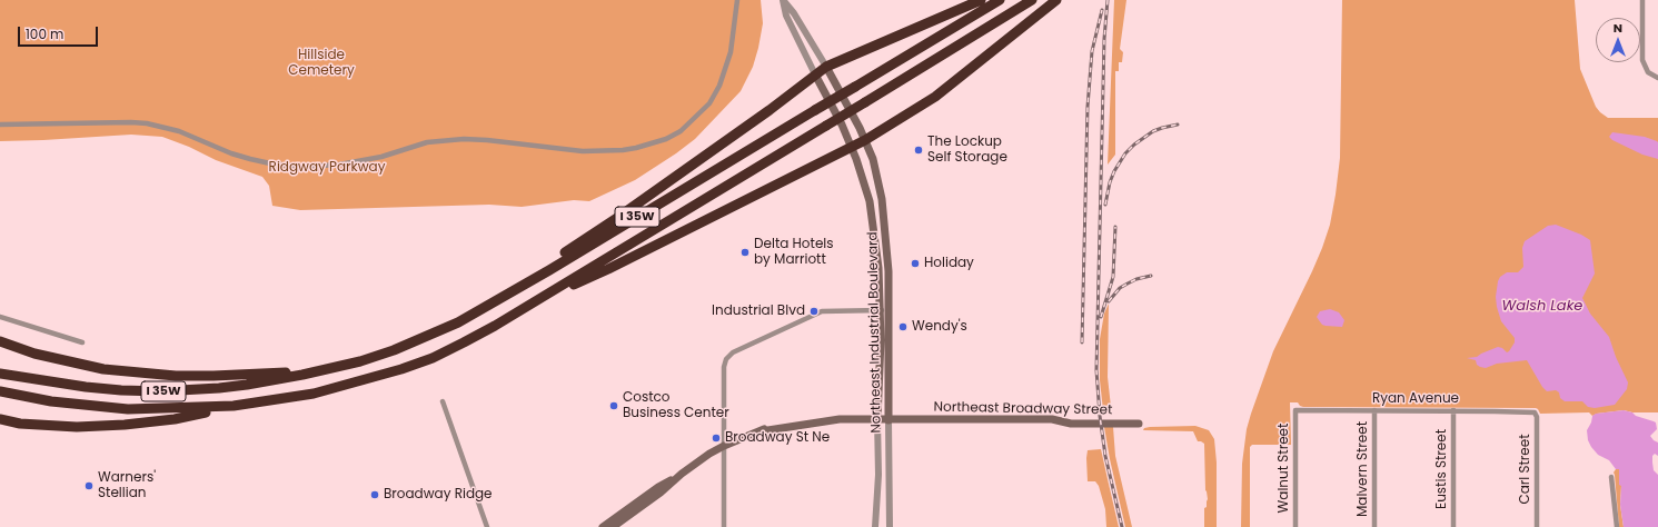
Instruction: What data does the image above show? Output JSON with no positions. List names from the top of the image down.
{
  "streets": {
    "highway": ["I 35W"],
    "main road": ["Northeast Industrial Boulevard", "Northeast Broadway Street"],
    "street": [
      "Ryan Avenue",
      "Walnut Street",
      "Malvern Street",
      "Eustis Street",
      "Carl Street"
    ]
  },
  "crossings": [
    ["Northeast Industrial Boulevard", "Northeast Broadway Street"],
    ["Ryan Avenue", "Walnut Street"],
    ["Ryan Avenue", "Malvern Street"],
    ["Ryan Avenue", "Eustis Street"],
    ["Ryan Avenue", "Carl Street"]
  ],
  "water": ["Walsh Lake"],
  "parks": ["Hillside Cemetery", "Ridgway Parkway"],
  "places": [
    "The Lockup Self Storage",
    "Delta Hotels by Marriott",
    "Holiday",
    "Industrial Blvd",
    "Wendy's",
    "Costco Business Center",
    "Broadway St Ne",
    "Warners' Stellian",
    "Broadway Ridge"
  ],
  "scale_bar": "100 m",
  "north": "top"
}
